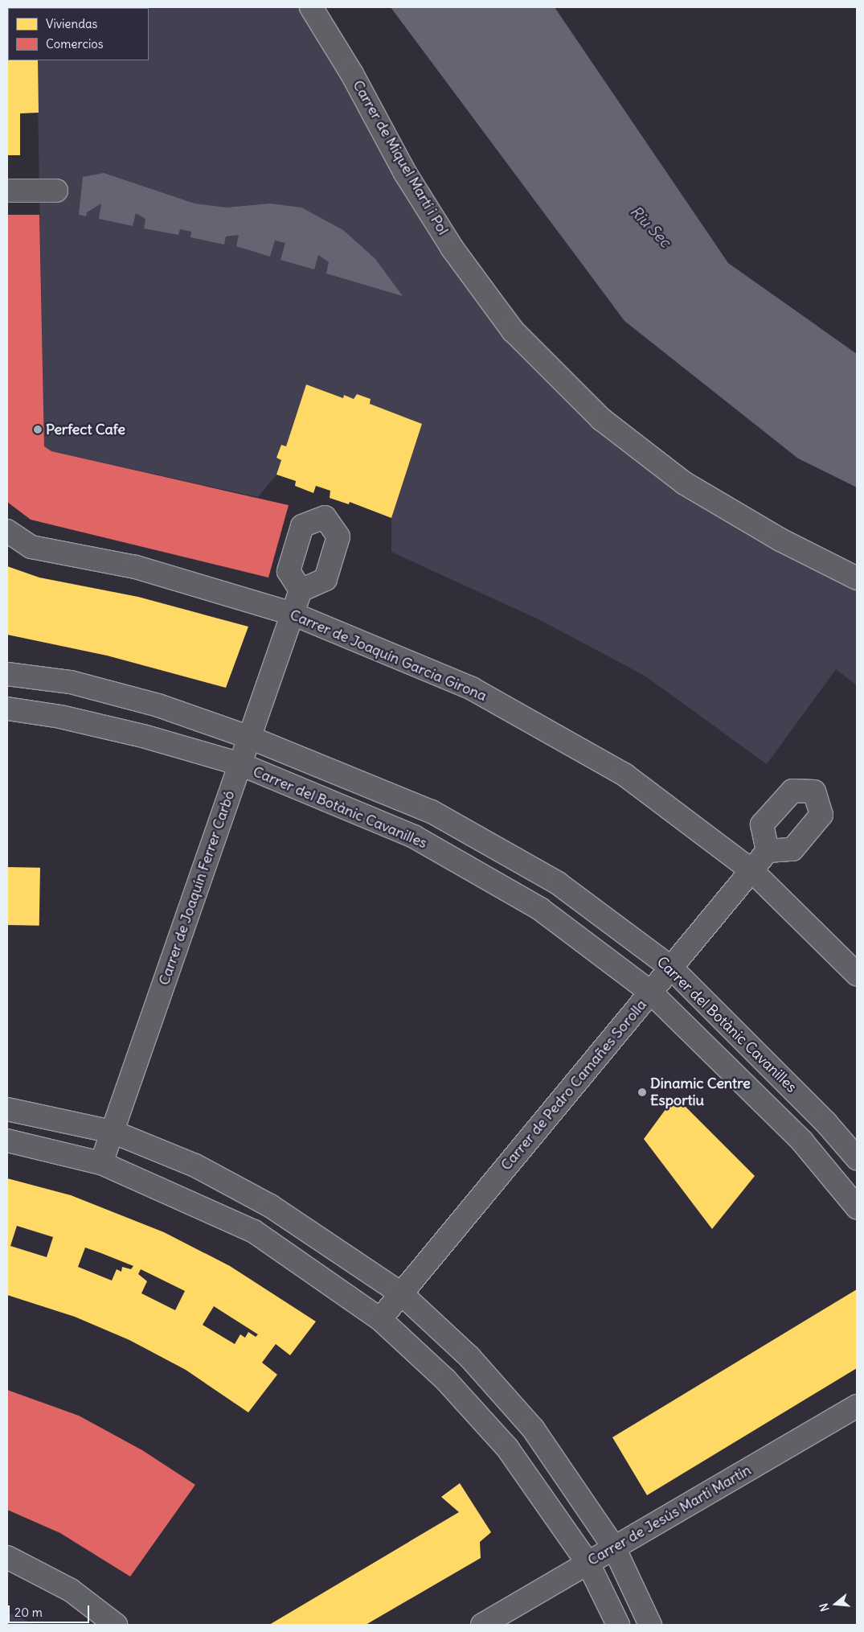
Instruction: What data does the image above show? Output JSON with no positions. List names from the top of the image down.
{
  "streets": {
    "street": [
      "Carrer de Miquel Martí i Pol",
      "Carrer de Joaquín Garcia Girona",
      "Carrer del Botànic Cavanilles",
      "Carrer de Joaquín Ferrer Carbó",
      "Carrer de Pedro Camañes Sorolla",
      "Carrer de Jesús Martí Martín"
    ]
  },
  "crossings": [
    ["Carrer de Joaquín Garcia Girona", "Carrer de Joaquín Ferrer Carbó"],
    ["Carrer de Joaquín Garcia Girona", "Carrer de Pedro Camañes Sorolla"],
    ["Carrer del Botànic Cavanilles", "Carrer de Joaquín Ferrer Carbó"],
    ["Carrer del Botànic Cavanilles", "Carrer de Pedro Camañes Sorolla"]
  ],
  "water": ["Riu Sec"],
  "places": ["Perfect Cafe", "Dinamic Centre Esportiu"],
  "legend": ["Viviendas", "Comercios"],
  "scale_bar": "20 m",
  "north": "left"
}
